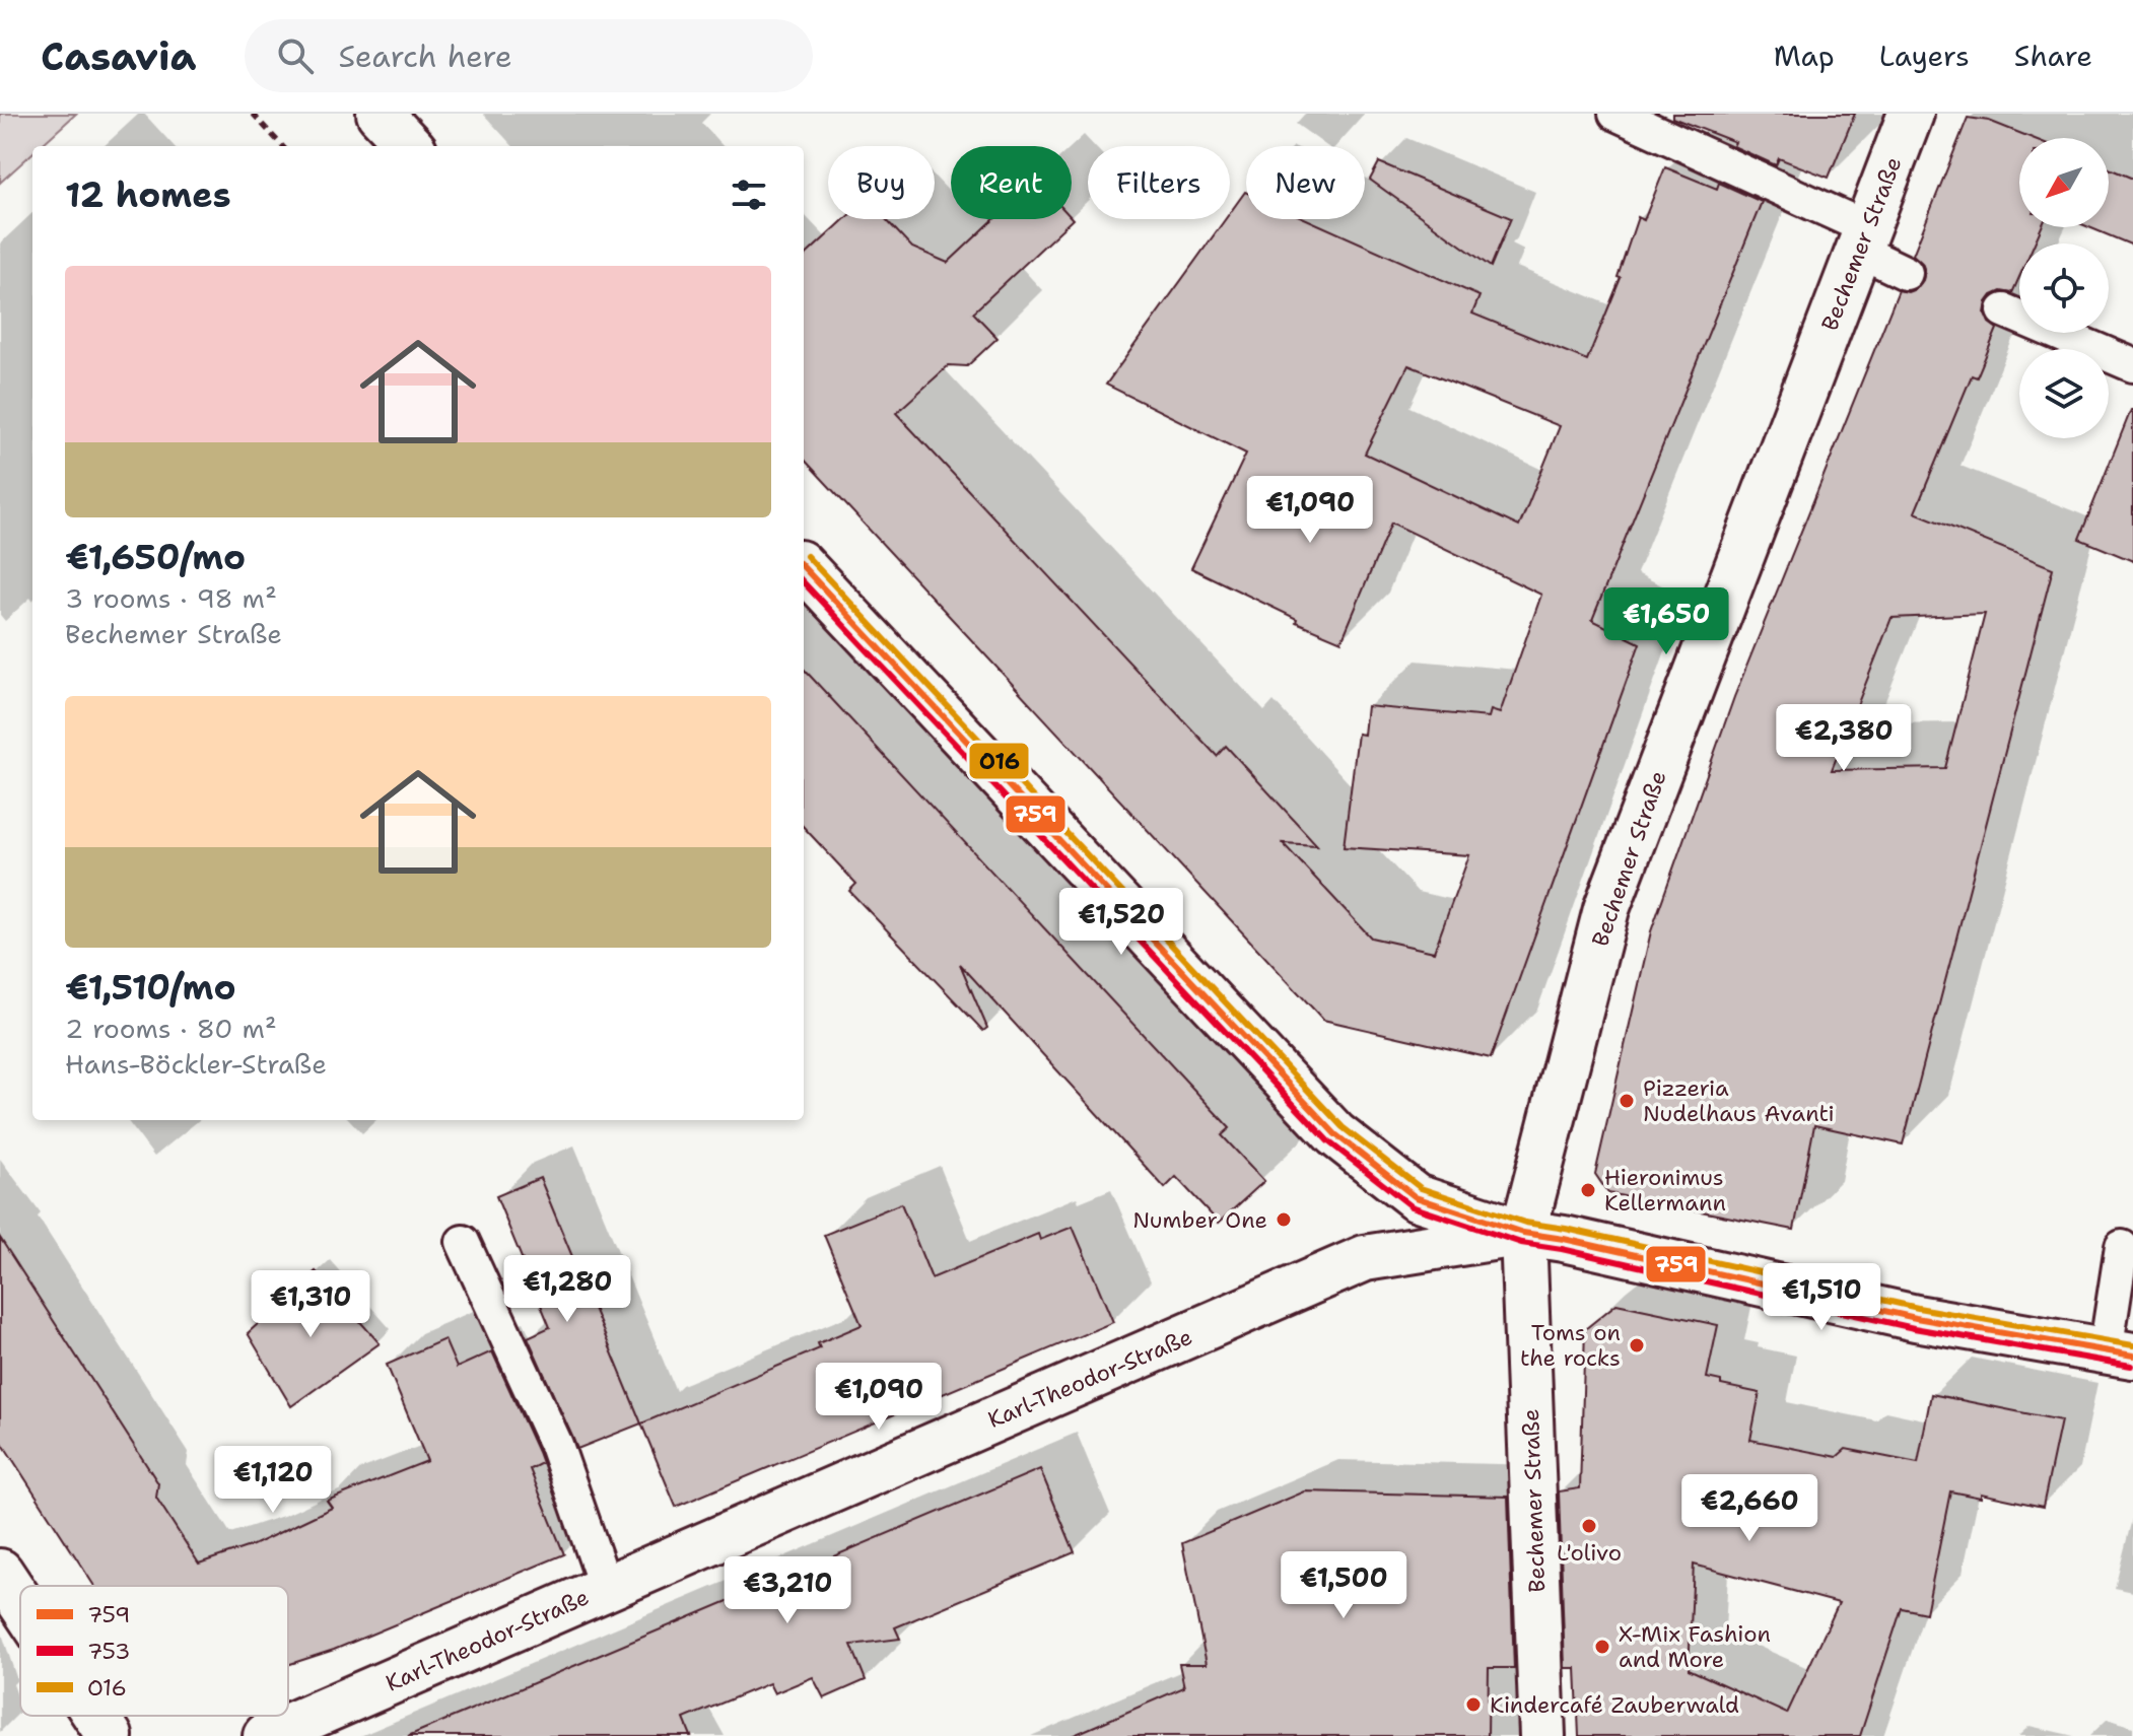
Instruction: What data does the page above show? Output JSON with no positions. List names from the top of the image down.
{
  "streets": {
    "street": ["Bechemer Straße", "Karl-Theodor-Straße"]
  },
  "crossings": [
    ["Bechemer Straße", "Karl-Theodor-Straße"]
  ],
  "places": [
    "Pizzeria Nudelhaus Avanti",
    "Hieronimus Kellermann",
    "Number One",
    "Toms on the rocks",
    "L'olivo",
    "X-Mix Fashion and More",
    "Kindercafé Zauberwald"
  ],
  "lines": ["transit line O16", "transit line 759", "transit line 753"],
  "legend": ["759", "753", "O16"],
  "north": "bottom left",
  "page": {
    "header": "Casavia",
    "search": "Search here",
    "nav": ["Map", "Layers", "Share"],
    "chip": [
      "Buy",
      "Rent",
      "Filters",
      "New"
    ],
    "heading": "12 homes",
    "list": [
      {
        "name": "€1,650/mo",
        "note": "3 rooms · 98 m² · Bechemer Straße"
      },
      {
        "name": "€1,510/mo",
        "note": "2 rooms · 80 m² · Hans-Böckler-Straße"
      }
    ],
    "price": [
      "€1,090",
      "€1,650",
      "€2,380",
      "€1,520",
      "€1,280",
      "€1,510",
      "€1,310",
      "€1,090",
      "€1,120",
      "€2,660",
      "€1,500",
      "€3,210"
    ]
  }
}
